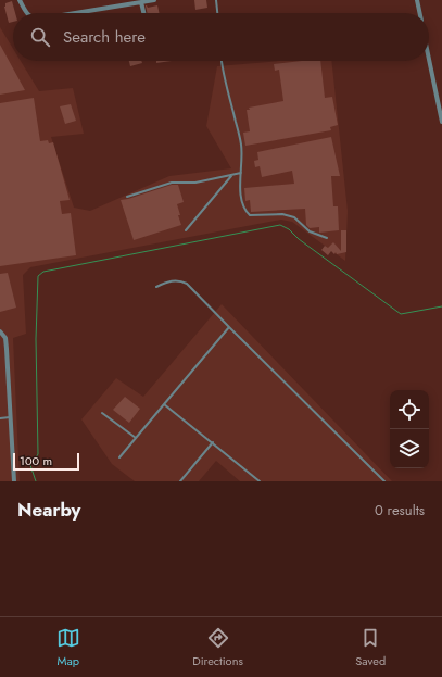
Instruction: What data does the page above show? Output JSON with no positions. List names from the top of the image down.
{
  "scale_bar": "100 m",
  "page": {
    "search": "Search here",
    "scale": "100 m",
    "heading": ["Nearby", "0 results"],
    "nav": ["Map", "Directions", "Saved"]
  }
}
